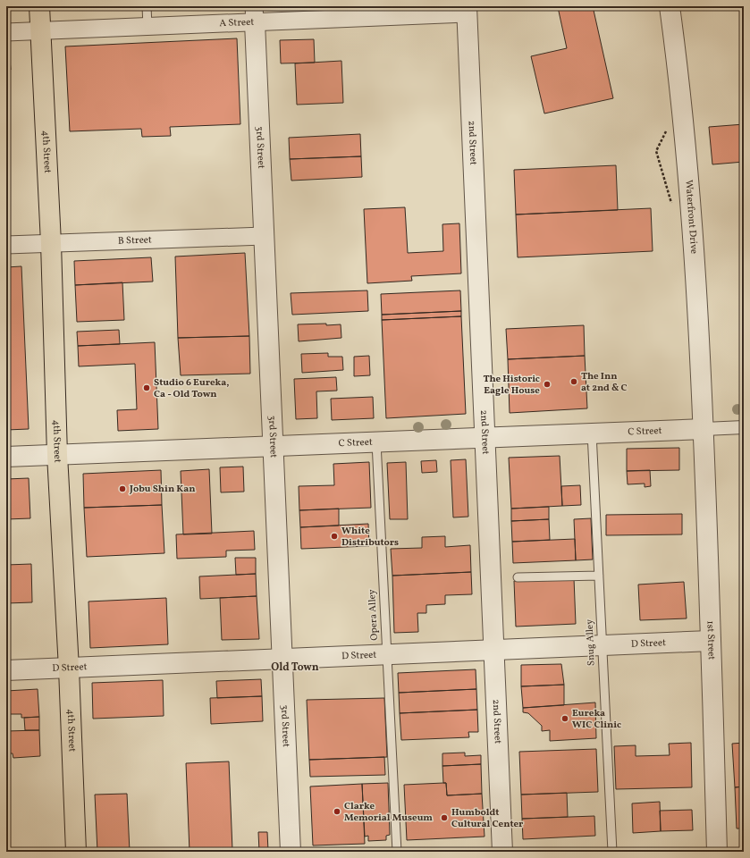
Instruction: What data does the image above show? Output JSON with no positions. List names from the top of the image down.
{
  "streets": {
    "highway": ["4th Street"],
    "street": [
      "A Street",
      "2nd Street",
      "3rd Street",
      "Waterfront Drive",
      "B Street",
      "C Street",
      "1st Street",
      "D Street"
    ],
    "lane": ["Opera Alley", "Snug Alley"]
  },
  "crossings": [
    ["A Street", "2nd Street"],
    ["A Street", "3rd Street"],
    ["A Street", "4th Street"],
    ["2nd Street", "C Street"],
    ["2nd Street", "D Street"],
    ["3rd Street", "B Street"],
    ["3rd Street", "C Street"],
    ["3rd Street", "D Street"],
    ["4th Street", "B Street"],
    ["4th Street", "C Street"],
    ["4th Street", "D Street"],
    ["Waterfront Drive", "C Street"],
    ["Waterfront Drive", "1st Street"],
    ["C Street", "Opera Alley"],
    ["C Street", "1st Street"],
    ["C Street", "Snug Alley"],
    ["Opera Alley", "D Street"],
    ["1st Street", "D Street"],
    ["Snug Alley", "D Street"]
  ],
  "districts": ["Old Town"],
  "places": [
    "The Inn at 2nd & C",
    "The Historic Eagle House",
    "Studio 6 Eureka, Ca - Old Town",
    "Jobu Shin Kan",
    "White Distributors",
    "Eureka WIC Clinic",
    "Clarke Memorial Museum",
    "Humboldt Cultural Center"
  ]
}
